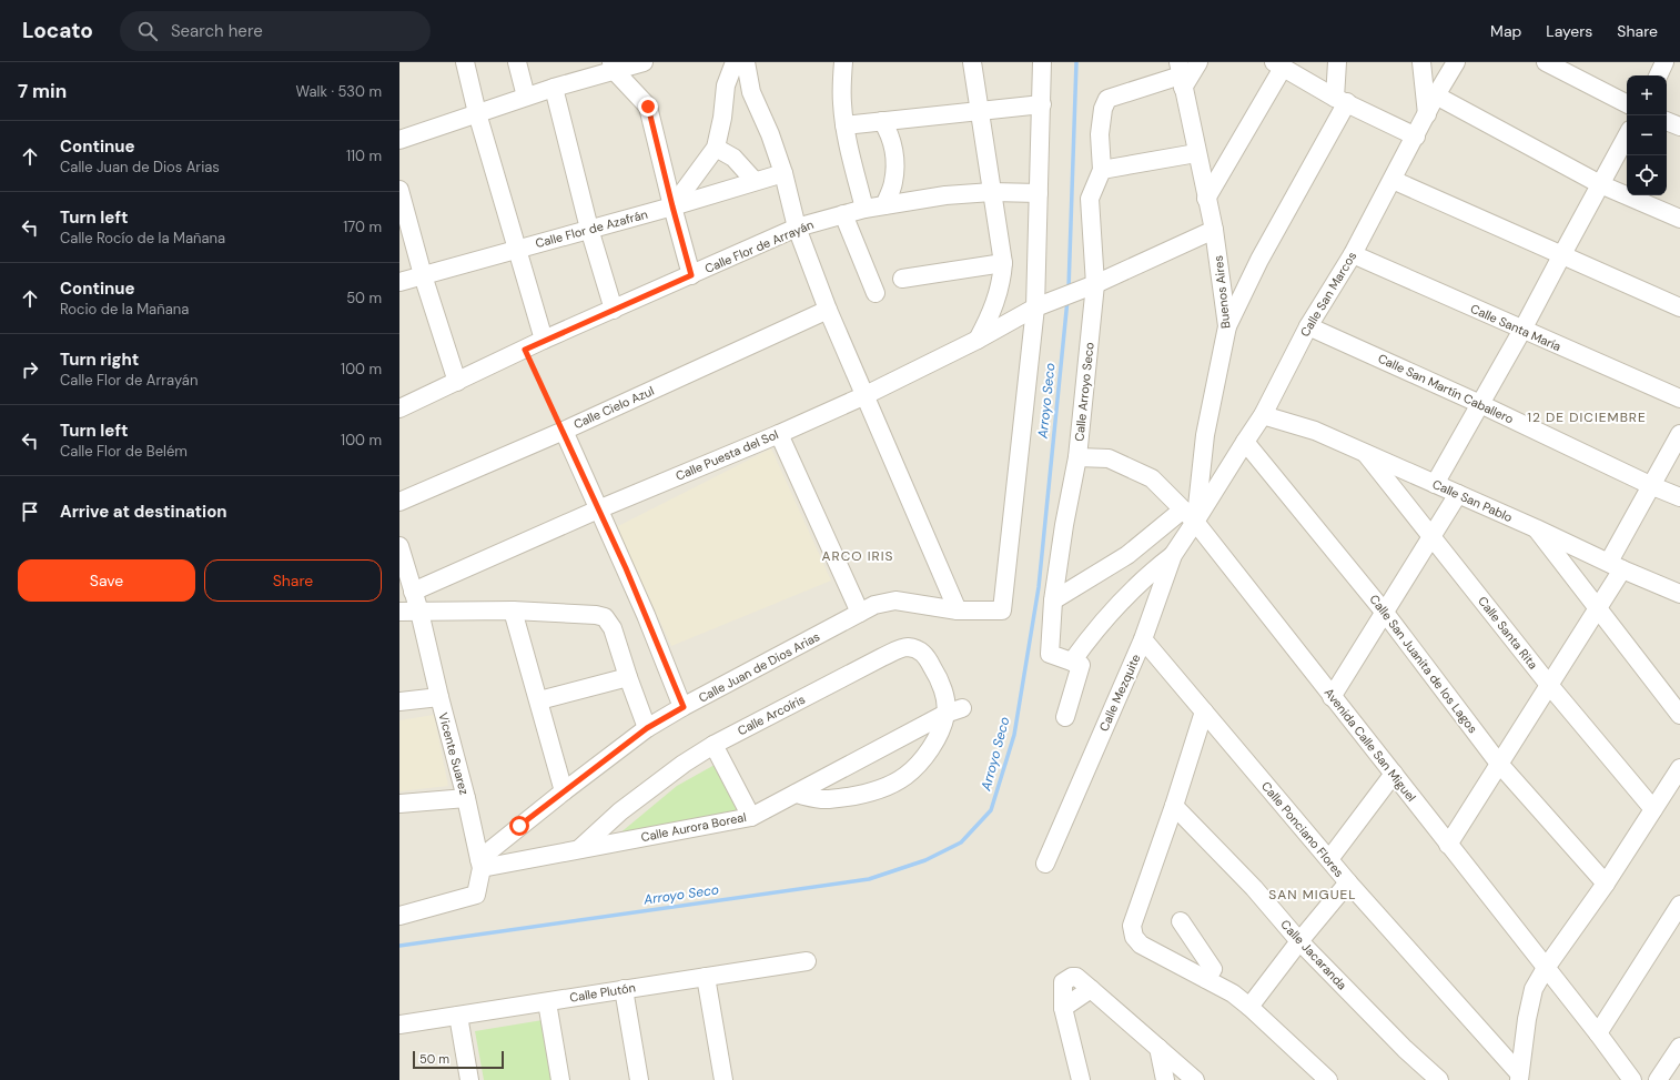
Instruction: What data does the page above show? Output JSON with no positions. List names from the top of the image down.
{
  "streets": {
    "street": [
      "Calle Flor de Azafrán",
      "Calle Flor de Arrayán",
      "Buenos Aires",
      "Calle San Marcos",
      "Calle Santa María",
      "Calle San Martín Caballero",
      "Calle Arroyo Seco",
      "Calle Cielo Azul",
      "Calle Puesta del Sol",
      "Calle San Pablo",
      "Calle Santa Rita",
      "Calle San Juanita de los Lagos",
      "Calle Juan de Dios Arias",
      "Calle Mezquite",
      "Calle Arcoíris",
      "Avenida Calle San Miguel",
      "Vicente Suarez",
      "Calle Aurora Boreal",
      "Calle Ponciano Flores",
      "Calle Jacaranda",
      "Calle Plutón"
    ]
  },
  "crossings": [
    ["Buenos Aires", "Calle San Marcos"],
    ["Buenos Aires", "Calle Arroyo Seco"],
    ["Buenos Aires", "Calle Puesta del Sol"],
    ["Buenos Aires", "Calle Mezquite"],
    ["Buenos Aires", "Avenida Calle San Miguel"],
    ["Calle San Marcos", "Calle Santa María"],
    ["Calle San Marcos", "Calle San Martín Caballero"],
    ["Calle San Marcos", "Calle San Pablo"],
    ["Calle San Marcos", "Calle San Juanita de los Lagos"],
    ["Calle San Marcos", "Calle Mezquite"],
    ["Calle San Marcos", "Avenida Calle San Miguel"],
    ["Calle Arroyo Seco", "Calle Puesta del Sol"],
    ["Calle Arroyo Seco", "Avenida Calle San Miguel"],
    ["Calle Puesta del Sol", "Calle Juan de Dios Arias"],
    ["Calle Puesta del Sol", "Vicente Suarez"],
    ["Calle San Pablo", "Calle Santa Rita"],
    ["Calle Juan de Dios Arias", "Vicente Suarez"],
    ["Calle Juan de Dios Arias", "Calle Aurora Boreal"],
    ["Calle Mezquite", "Avenida Calle San Miguel"],
    ["Calle Mezquite", "Calle Ponciano Flores"],
    ["Calle Arcoíris", "Calle Aurora Boreal"],
    ["Vicente Suarez", "Calle Aurora Boreal"]
  ],
  "districts": ["12 DE DICIEMBRE", "ARCO IRIS", "SAN MIGUEL"],
  "water": ["Arroyo Seco"],
  "scale_bar": "50 m",
  "page": {
    "header": "Locato",
    "search": "Search here",
    "nav": ["Map", "Layers", "Share"],
    "heading": ["7 min", "Walk · 530 m"],
    "map_buttons": ["+", "−"],
    "list": [
      ["Continue", "Calle Juan de Dios Arias", "110 m"],
      ["Turn left", "Calle Rocío de la Mañana", "170 m"],
      ["Continue", "Rocio de la Mañana", "50 m"],
      ["Turn right", "Calle Flor de Arrayán", "100 m"],
      ["Turn left", "Calle Flor de Belém", "100 m"],
      "Arrive at destination"
    ],
    "buttons": ["Save", "Share"],
    "scale": "50 m"
  }
}
